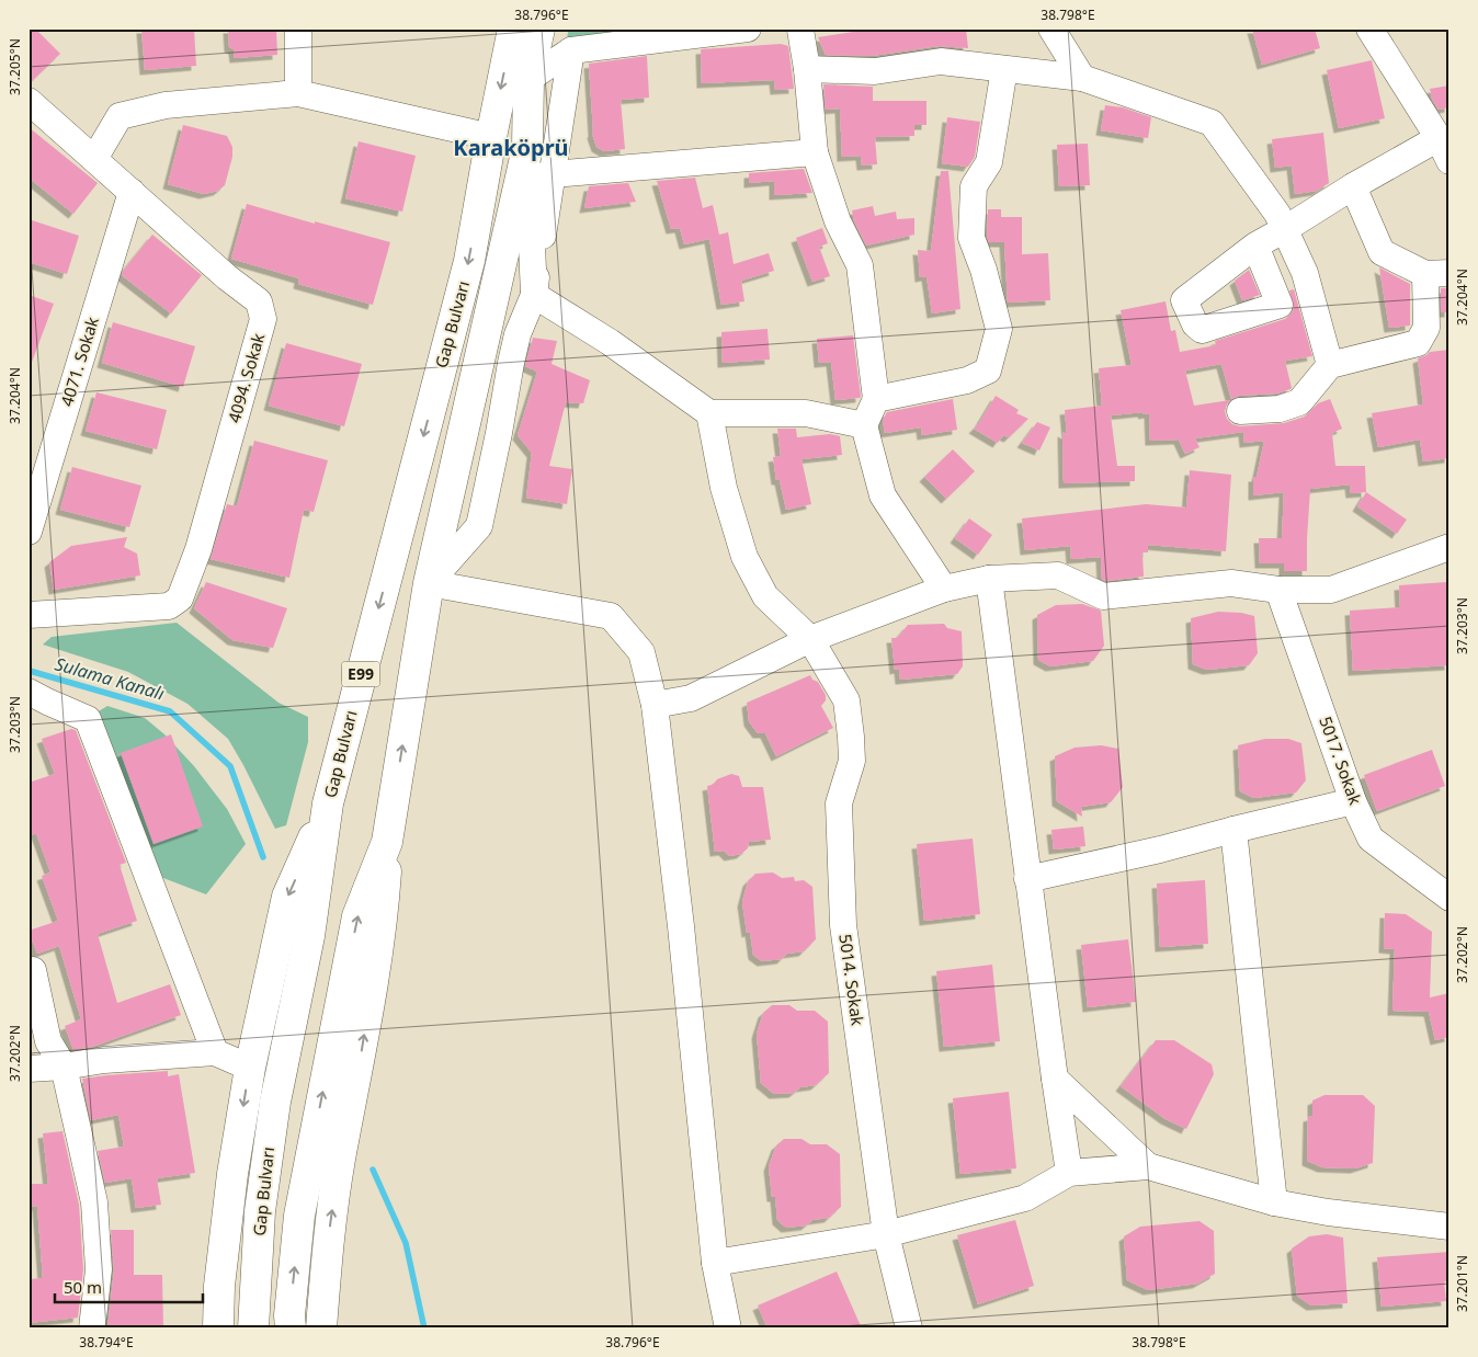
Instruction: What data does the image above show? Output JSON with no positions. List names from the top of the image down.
{
  "streets": {
    "highway": ["Gap Bulvarı", "E99"],
    "street": [
      "4071. Sokak",
      "4094. Sokak",
      "5017. Sokak",
      "5014. Sokak"
    ]
  },
  "crossings": [
    ["4071. Sokak", "4094. Sokak"]
  ],
  "districts": ["Karaköprü"],
  "water": ["Sulama Kanalı"],
  "scale_bar": "50 m",
  "coordinates": [
    "38.796°E",
    "38.798°E",
    "37.205°N",
    "37.204°N",
    "37.203°N",
    "37.202°N",
    "37.201°N",
    "38.794°E"
  ]
}
